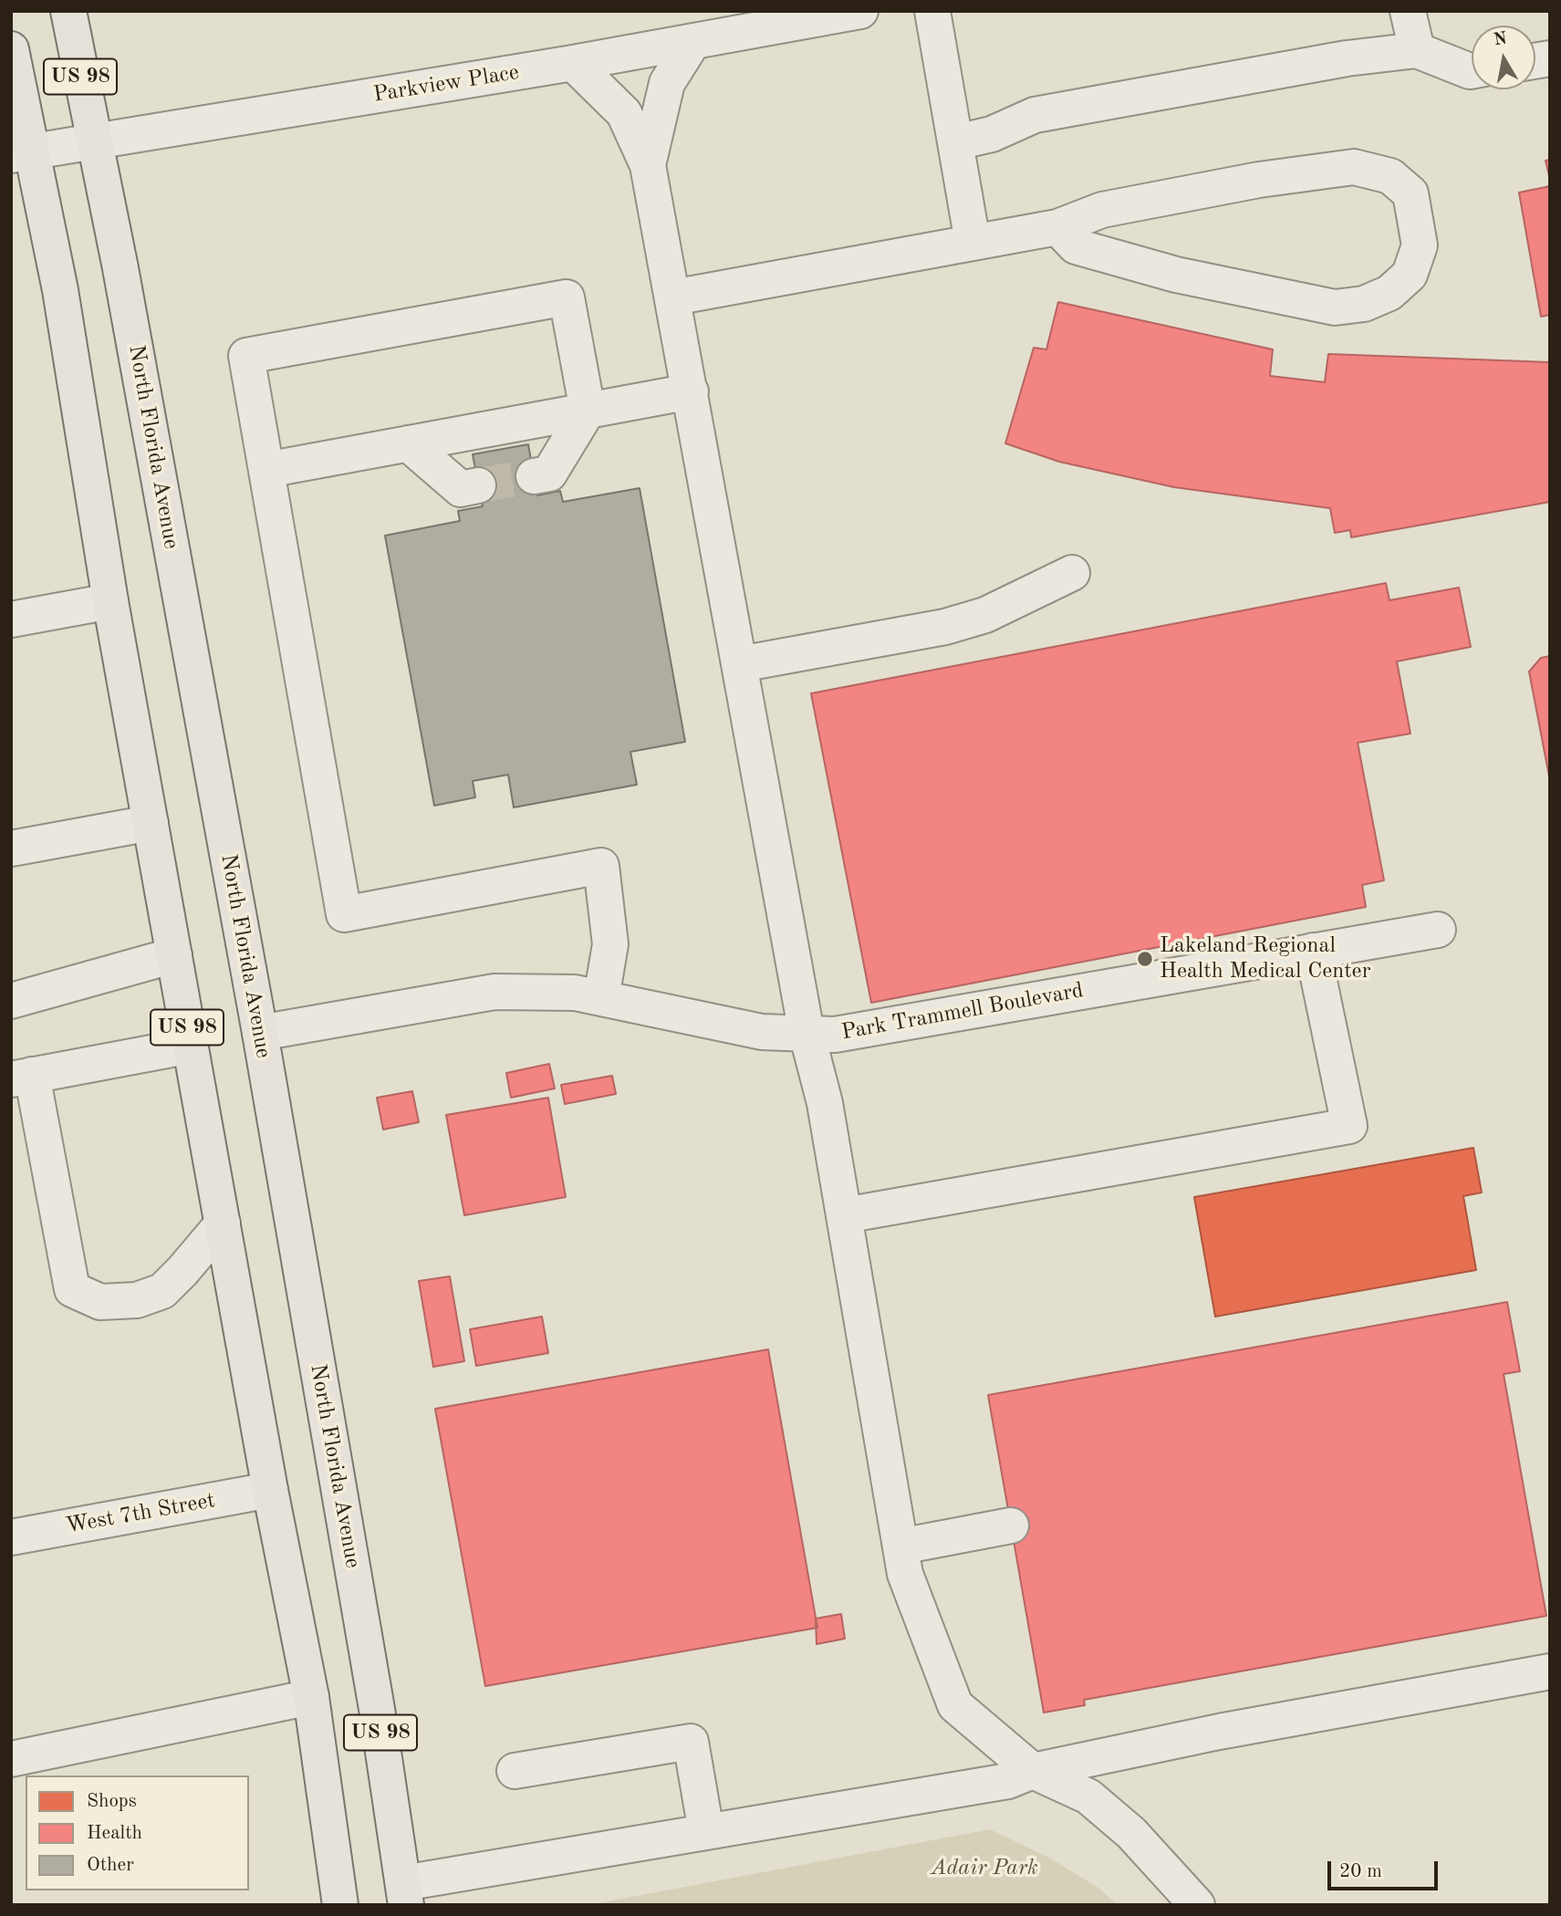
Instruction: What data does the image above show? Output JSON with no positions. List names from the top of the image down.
{
  "streets": {
    "main road": ["US 98", "North Florida Avenue"],
    "street": ["Parkview Place", "Park Trammell Boulevard", "West 7th Street"]
  },
  "crossings": [
    ["US 98", "Parkview Place"],
    ["US 98", "West 7th Street"],
    ["Parkview Place", "North Florida Avenue"],
    ["North Florida Avenue", "Park Trammell Boulevard"]
  ],
  "parks": ["Adair Park"],
  "places": ["Lakeland Regional Health Medical Center"],
  "legend": ["Shops", "Health", "Other"],
  "scale_bar": "20 m",
  "north": "top"
}
